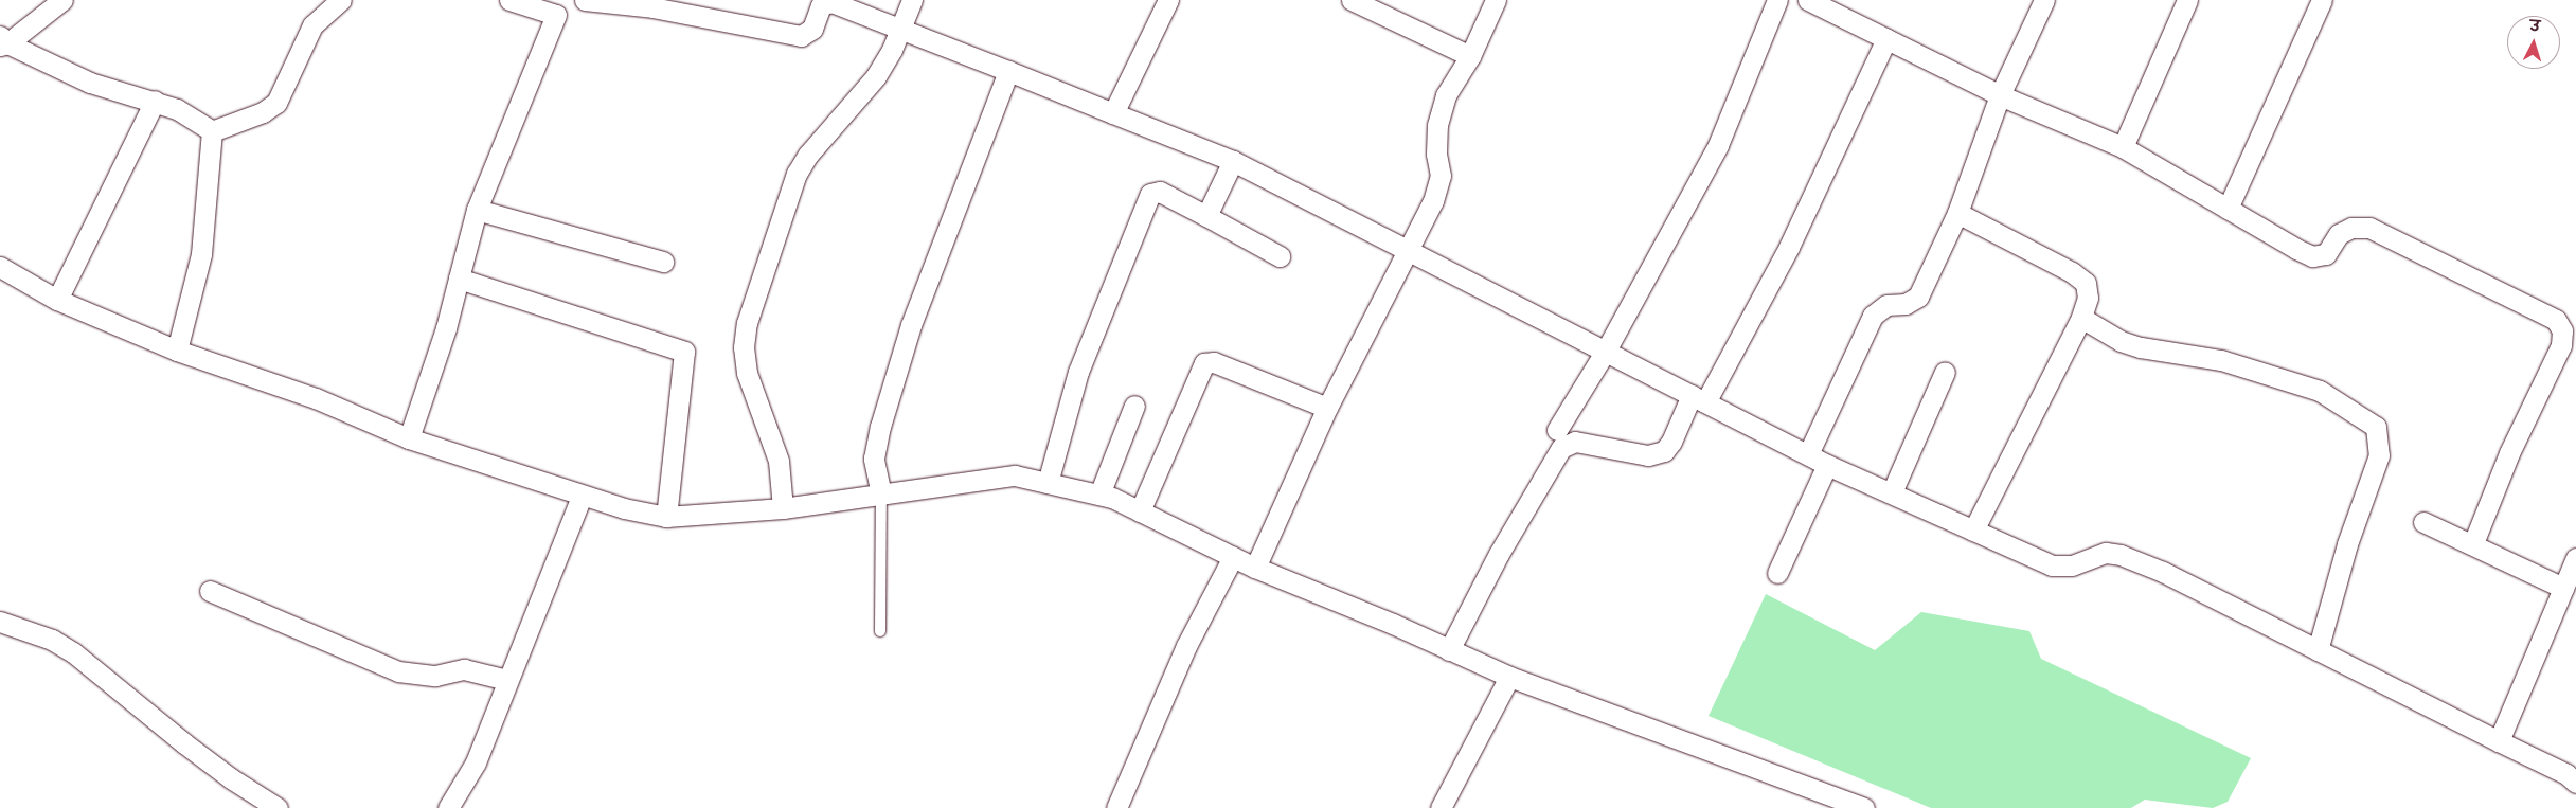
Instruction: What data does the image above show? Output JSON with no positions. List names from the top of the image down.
{
  "north": "top"
}
